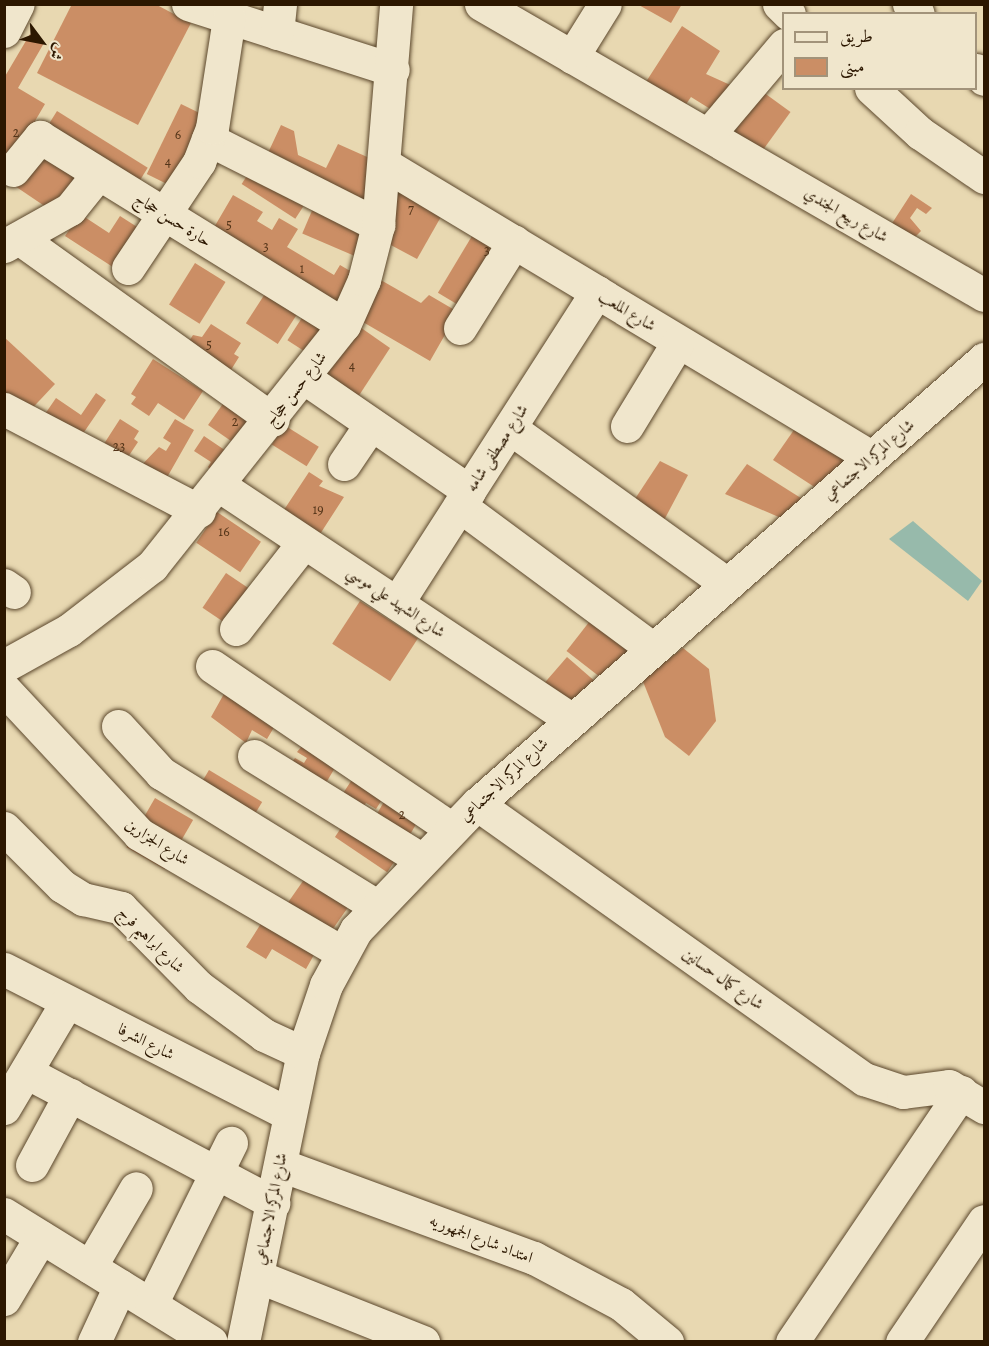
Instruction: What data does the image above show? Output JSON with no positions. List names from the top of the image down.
{
  "streets": {
    "street": [
      "شارع ربيع الجندي",
      "حارة حسن حجاج",
      "شارع الملعب",
      "شارع حسن حجاج",
      "شارع مصطفى شامه",
      "شارع المركز الاجتماعي",
      "شارع الشهيد علي موسي",
      "شارع الجزارين",
      "شارع ابراهيم فرج",
      "شارع كمال حسانين",
      "شارع الشرفا",
      "امتداد شارع الجمهوريه"
    ]
  },
  "crossings": [
    ["حارة حسن حجاج", "شارع حسن حجاج"],
    ["شارع الملعب", "شارع حسن حجاج"],
    ["شارع الملعب", "شارع مصطفى شامه"],
    ["شارع الملعب", "شارع المركز الاجتماعي"],
    ["شارع حسن حجاج", "شارع الشهيد علي موسي"],
    ["شارع مصطفى شامه", "شارع الشهيد علي موسي"],
    ["شارع المركز الاجتماعي", "شارع الشهيد علي موسي"],
    ["شارع المركز الاجتماعي", "شارع الجزارين"],
    ["شارع المركز الاجتماعي", "شارع ابراهيم فرج"],
    ["شارع المركز الاجتماعي", "شارع كمال حسانين"],
    ["شارع المركز الاجتماعي", "شارع الشرفا"],
    ["شارع المركز الاجتماعي", "امتداد شارع الجمهوريه"]
  ],
  "house_numbers": [
    "2",
    "6",
    "4",
    "7",
    "5",
    "3",
    "3",
    "1",
    "5",
    "4",
    "2",
    "23",
    "19",
    "16",
    "2"
  ],
  "legend": ["طريق", "مبنى"],
  "north": "bottom right"
}
